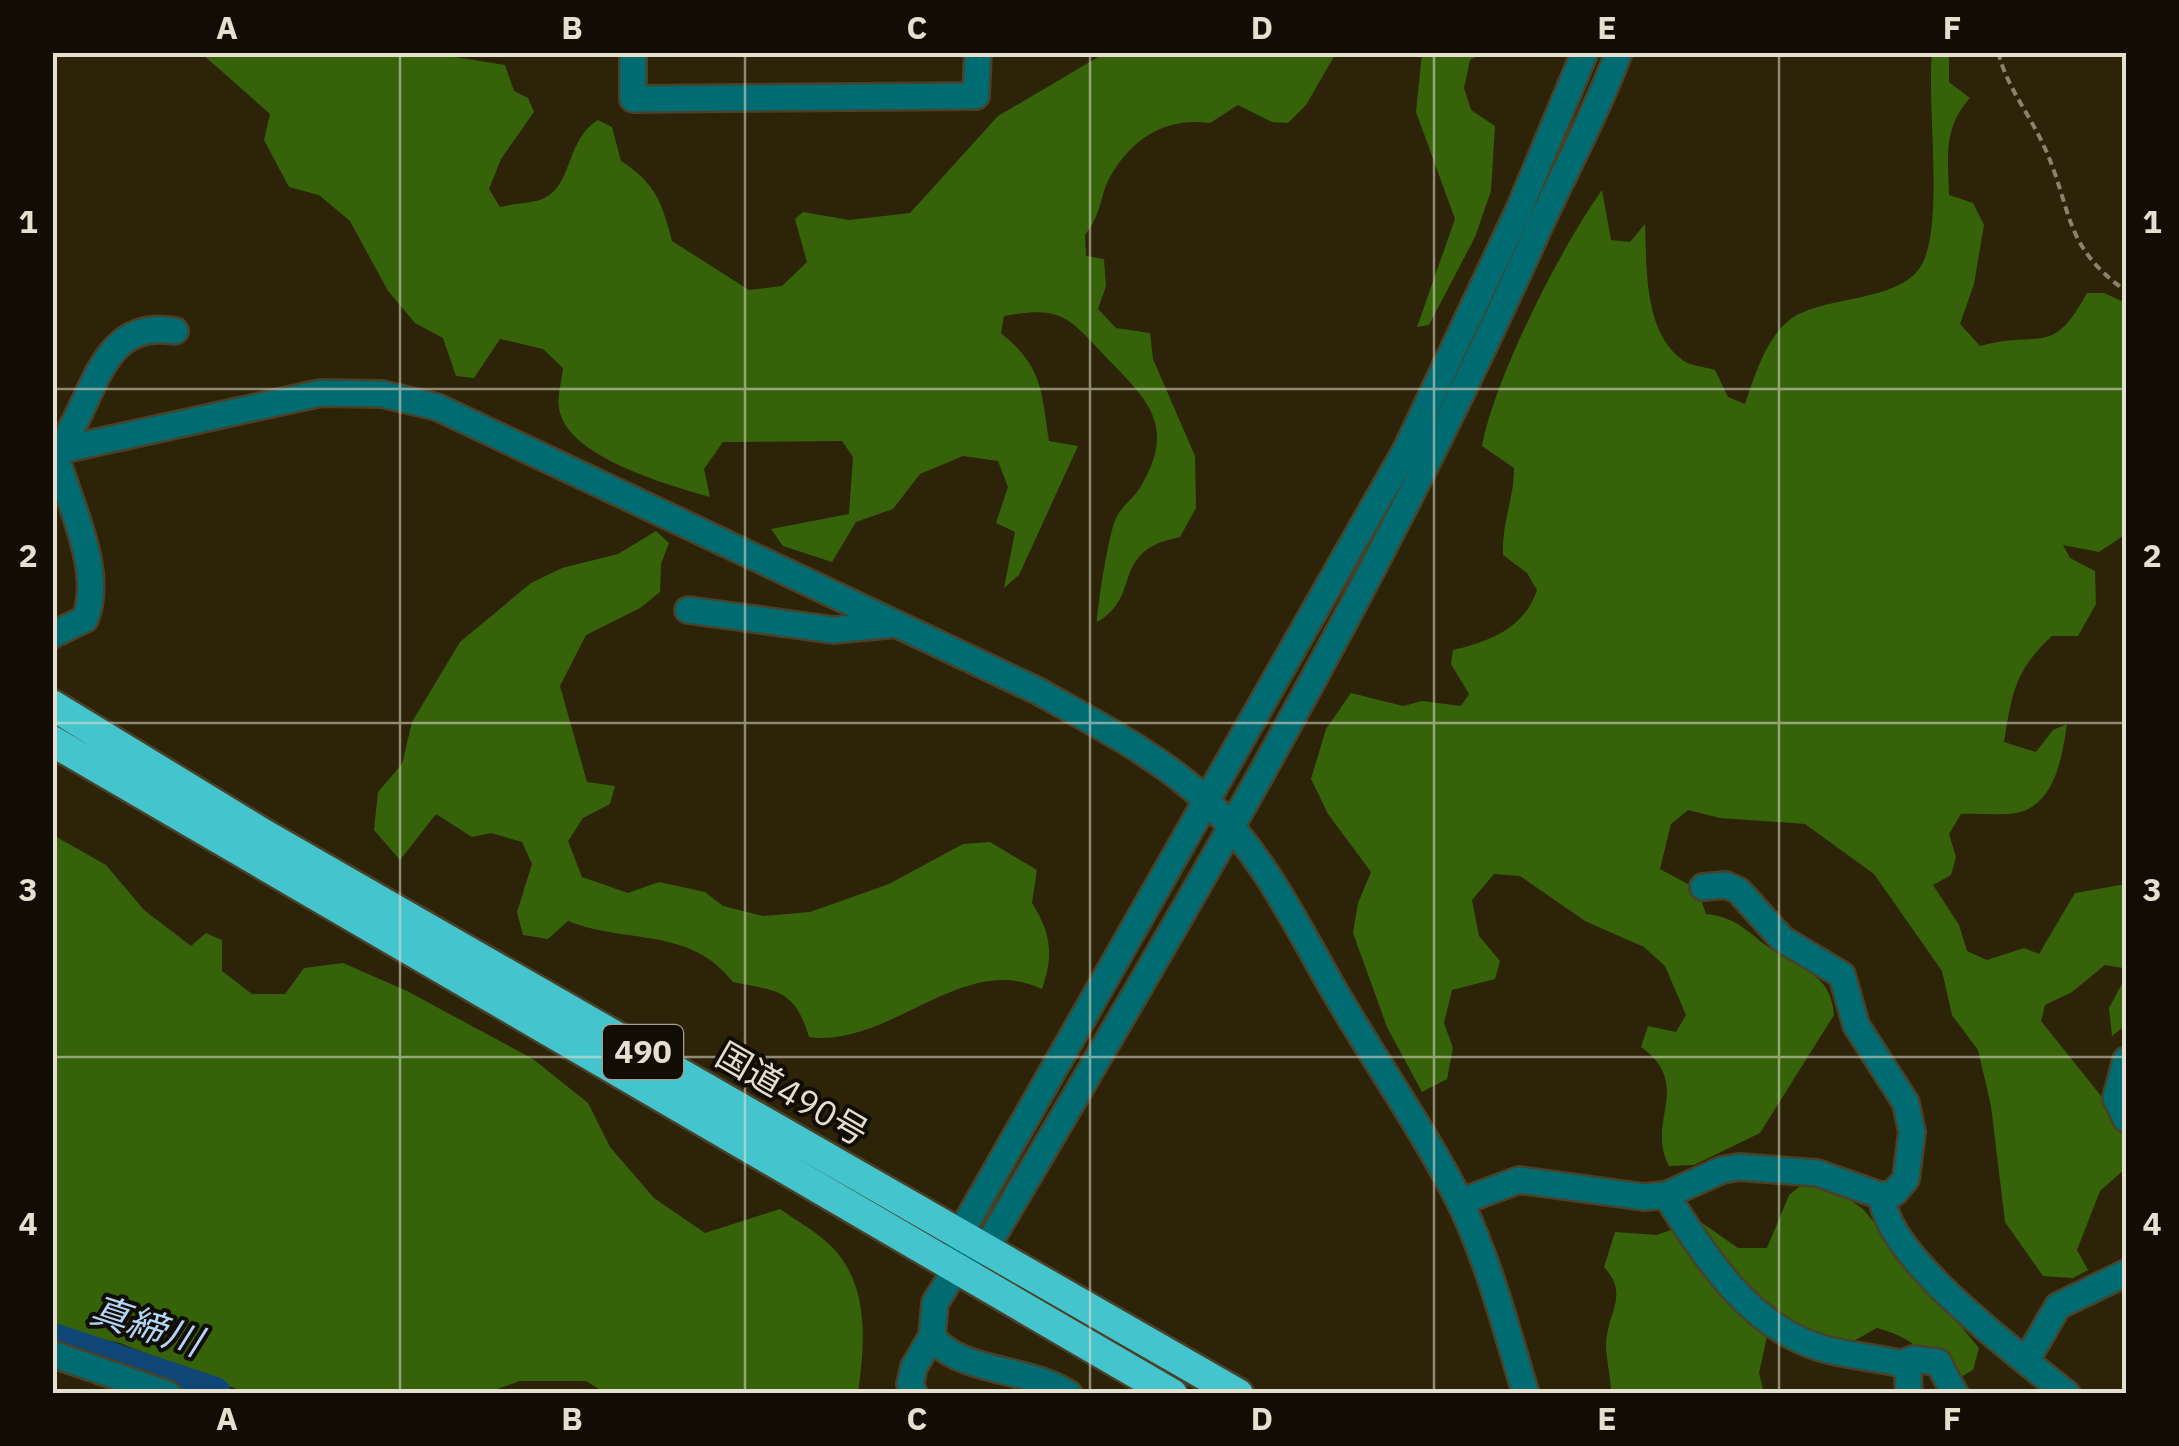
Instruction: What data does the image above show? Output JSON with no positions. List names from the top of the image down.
{
  "streets": {
    "highway": ["490", "国道490号"]
  },
  "water": ["真締川"],
  "grid": {
    "columns": [
      "A",
      "B",
      "C",
      "D",
      "E",
      "F"
    ],
    "rows": [
      "1",
      "2",
      "3",
      "4"
    ]
  }
}
